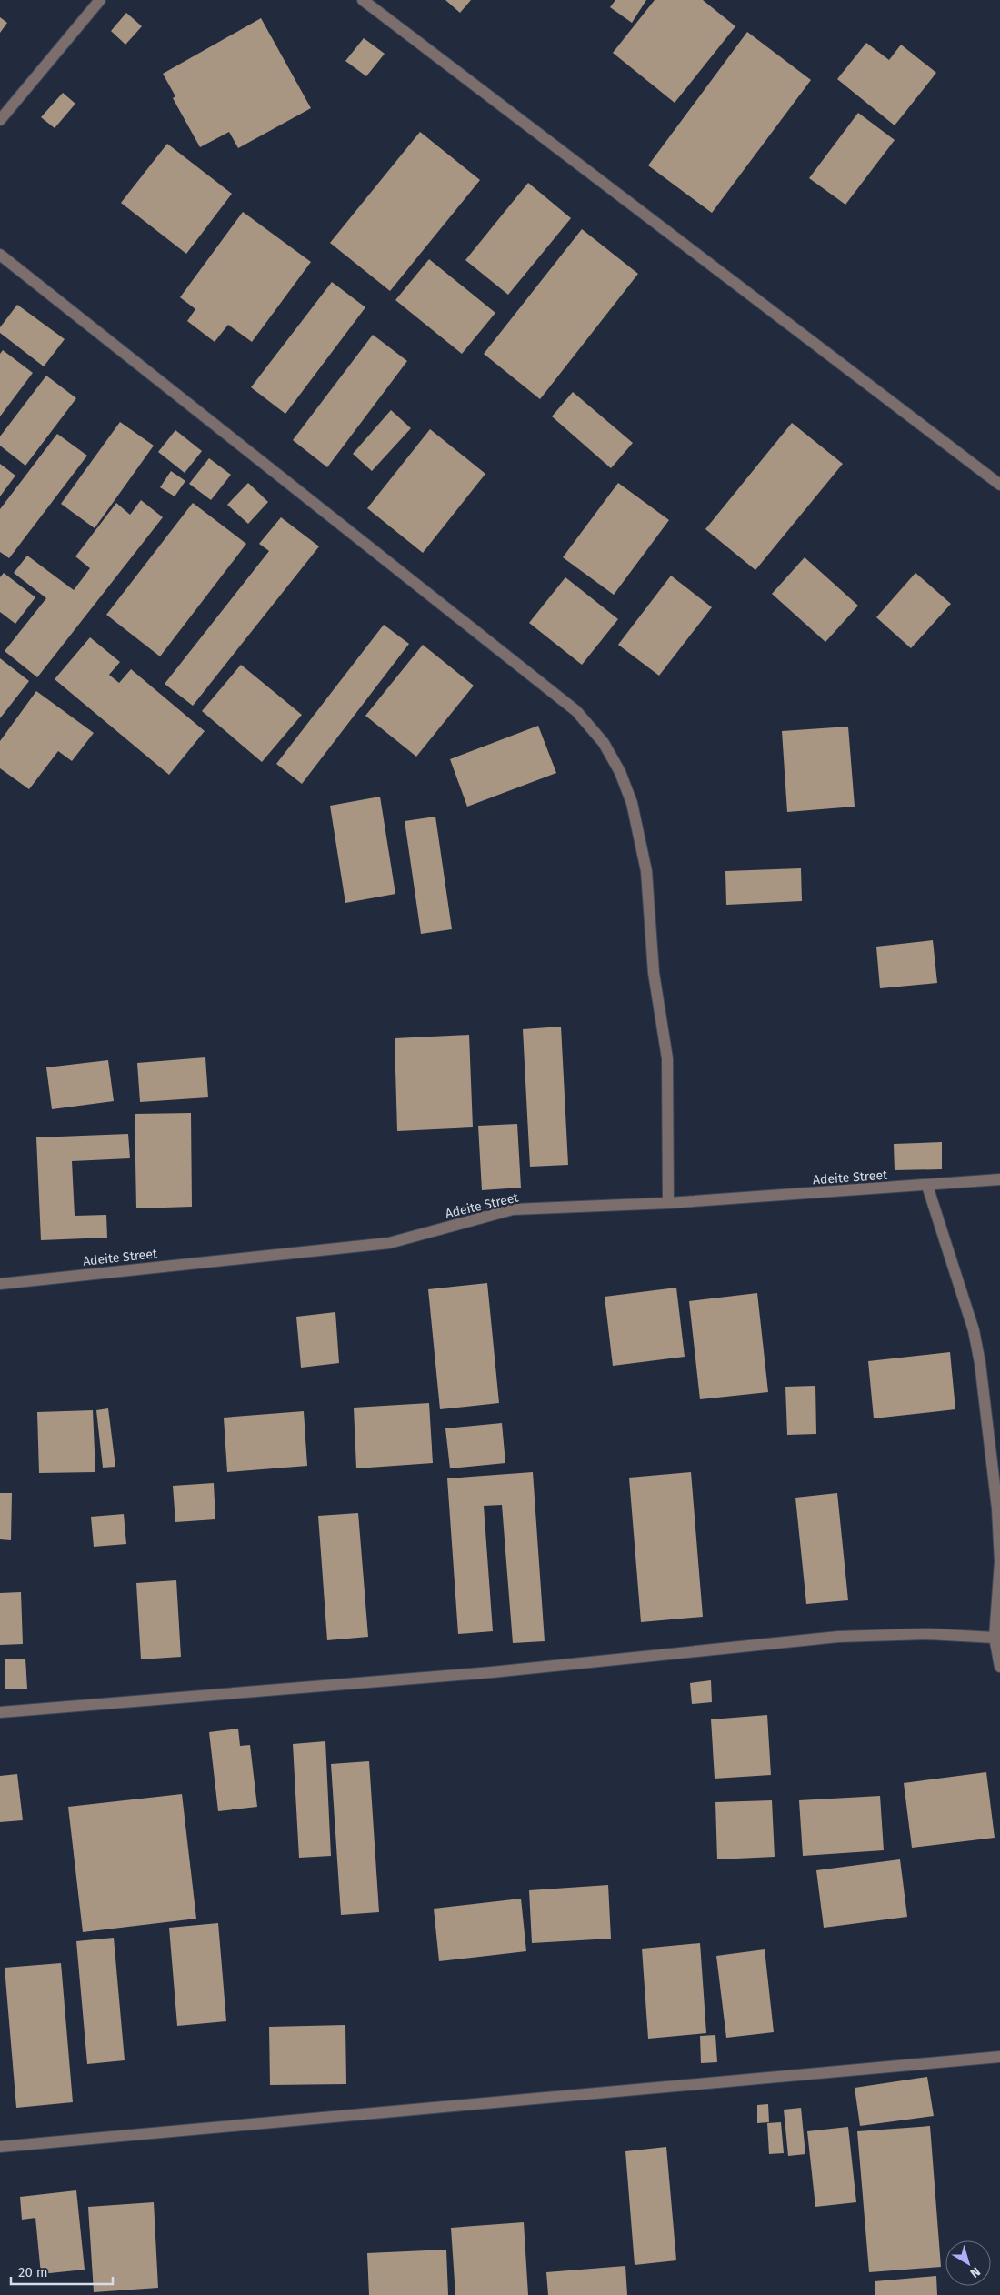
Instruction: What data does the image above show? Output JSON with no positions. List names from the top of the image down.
{
  "streets": {
    "street": ["Adeite Street"]
  },
  "scale_bar": "20 m",
  "north": "bottom right"
}
